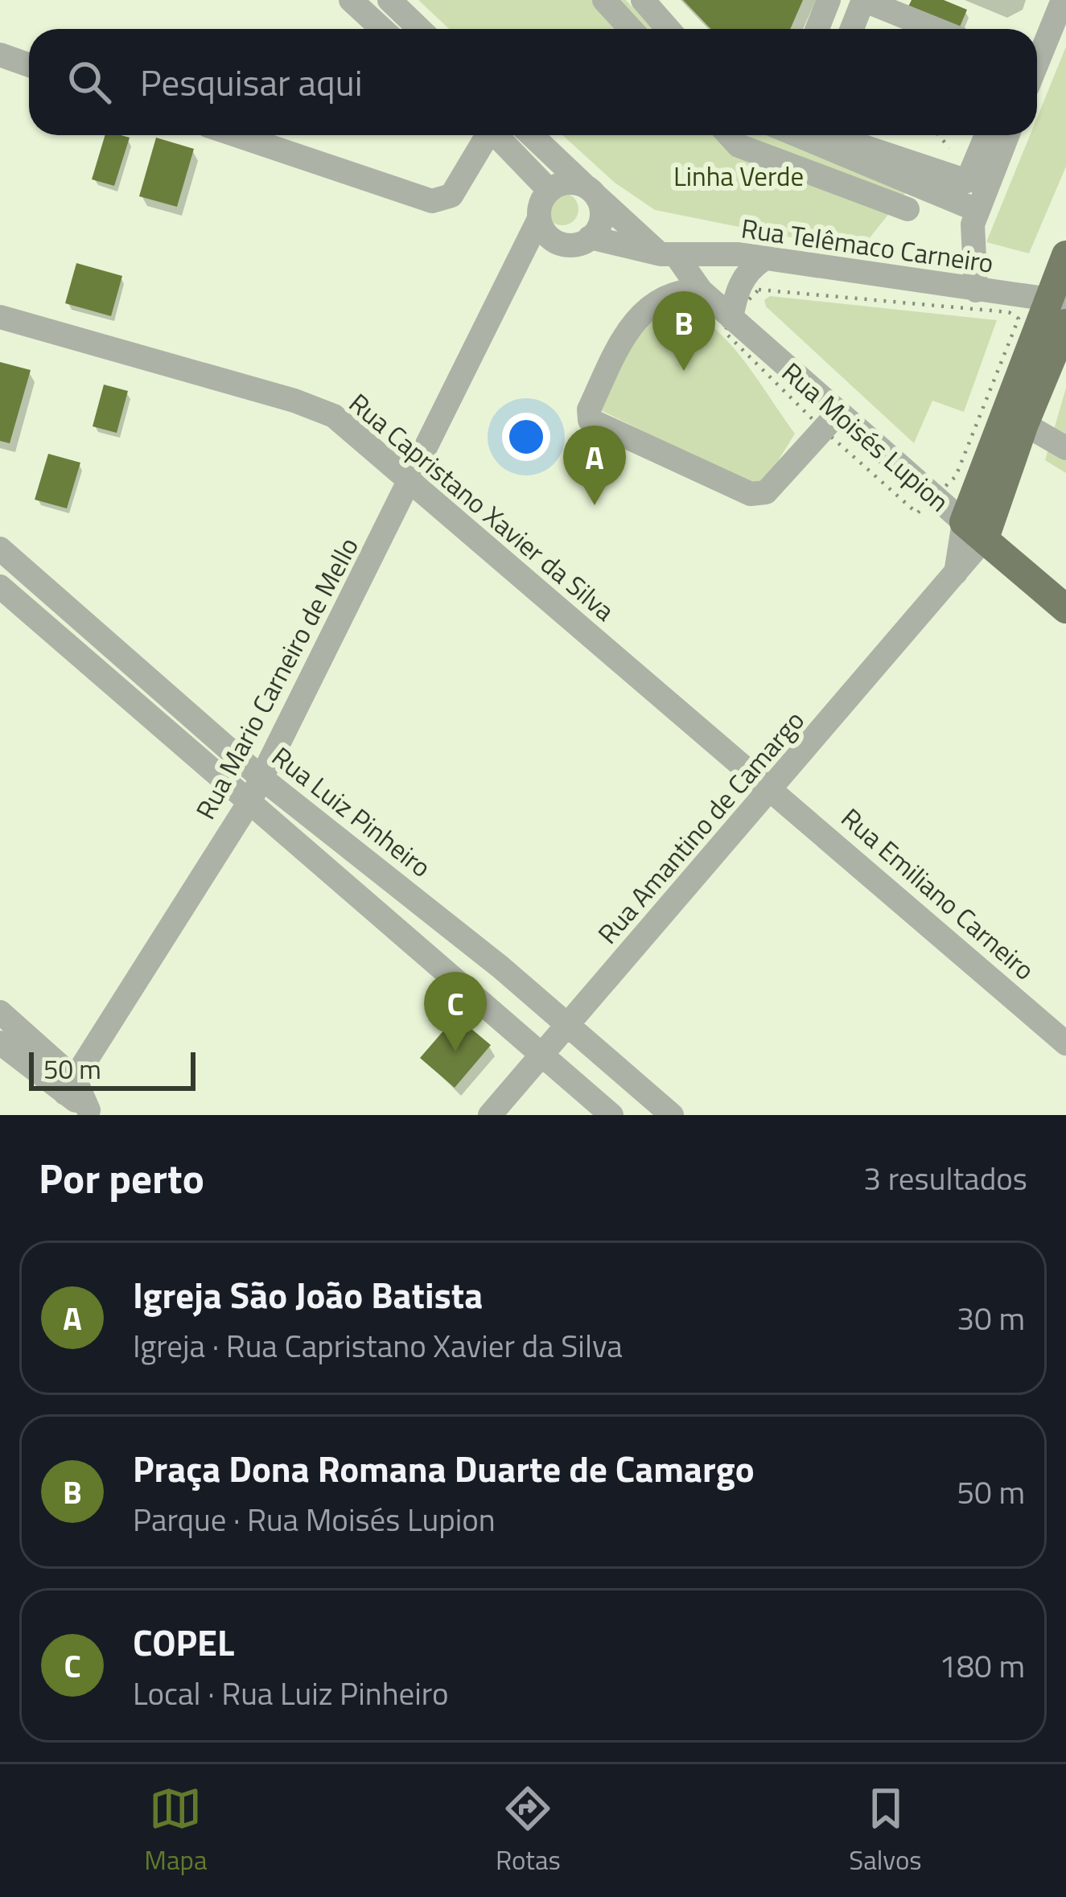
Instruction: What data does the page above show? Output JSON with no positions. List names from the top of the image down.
{
  "streets": {
    "main road": ["Rua Moisés Lupion"],
    "street": [
      "Rua Telêmaco Carneiro",
      "Rua Capristano Xavier da Silva",
      "Rua Mario Carneiro de Mello",
      "Rua Luiz Pinheiro",
      "Rua Amantino de Camargo",
      "Rua Emiliano Carneiro"
    ]
  },
  "crossings": [
    ["Rua Telêmaco Carneiro", "Rua Moisés Lupion"],
    ["Rua Moisés Lupion", "Rua Mario Carneiro de Mello"],
    ["Rua Moisés Lupion", "Rua Amantino de Camargo"],
    ["Rua Capristano Xavier da Silva", "Rua Mario Carneiro de Mello"],
    ["Rua Capristano Xavier da Silva", "Rua Amantino de Camargo"],
    ["Rua Capristano Xavier da Silva", "Rua Emiliano Carneiro"],
    ["Rua Mario Carneiro de Mello", "Rua Luiz Pinheiro"],
    ["Rua Luiz Pinheiro", "Rua Amantino de Camargo"],
    ["Rua Amantino de Camargo", "Rua Emiliano Carneiro"]
  ],
  "parks": ["Linha Verde"],
  "scale_bar": "50 m",
  "page": {
    "search": "Pesquisar aqui",
    "pins": ["B", "A", "C"],
    "scale": "50 m",
    "heading": ["Por perto", "3 resultados"],
    "list": [
      {
        "mark": "A",
        "name": "Igreja São João Batista",
        "note": "Igreja · Rua Capristano Xavier da Silva",
        "value": "30 m"
      },
      {
        "mark": "B",
        "name": "Praça Dona Romana Duarte de Camargo",
        "note": "Parque · Rua Moisés Lupion",
        "value": "50 m"
      },
      {
        "mark": "C",
        "name": "COPEL",
        "note": "Local · Rua Luiz Pinheiro",
        "value": "180 m"
      }
    ],
    "nav": ["Mapa", "Rotas", "Salvos"]
  }
}
